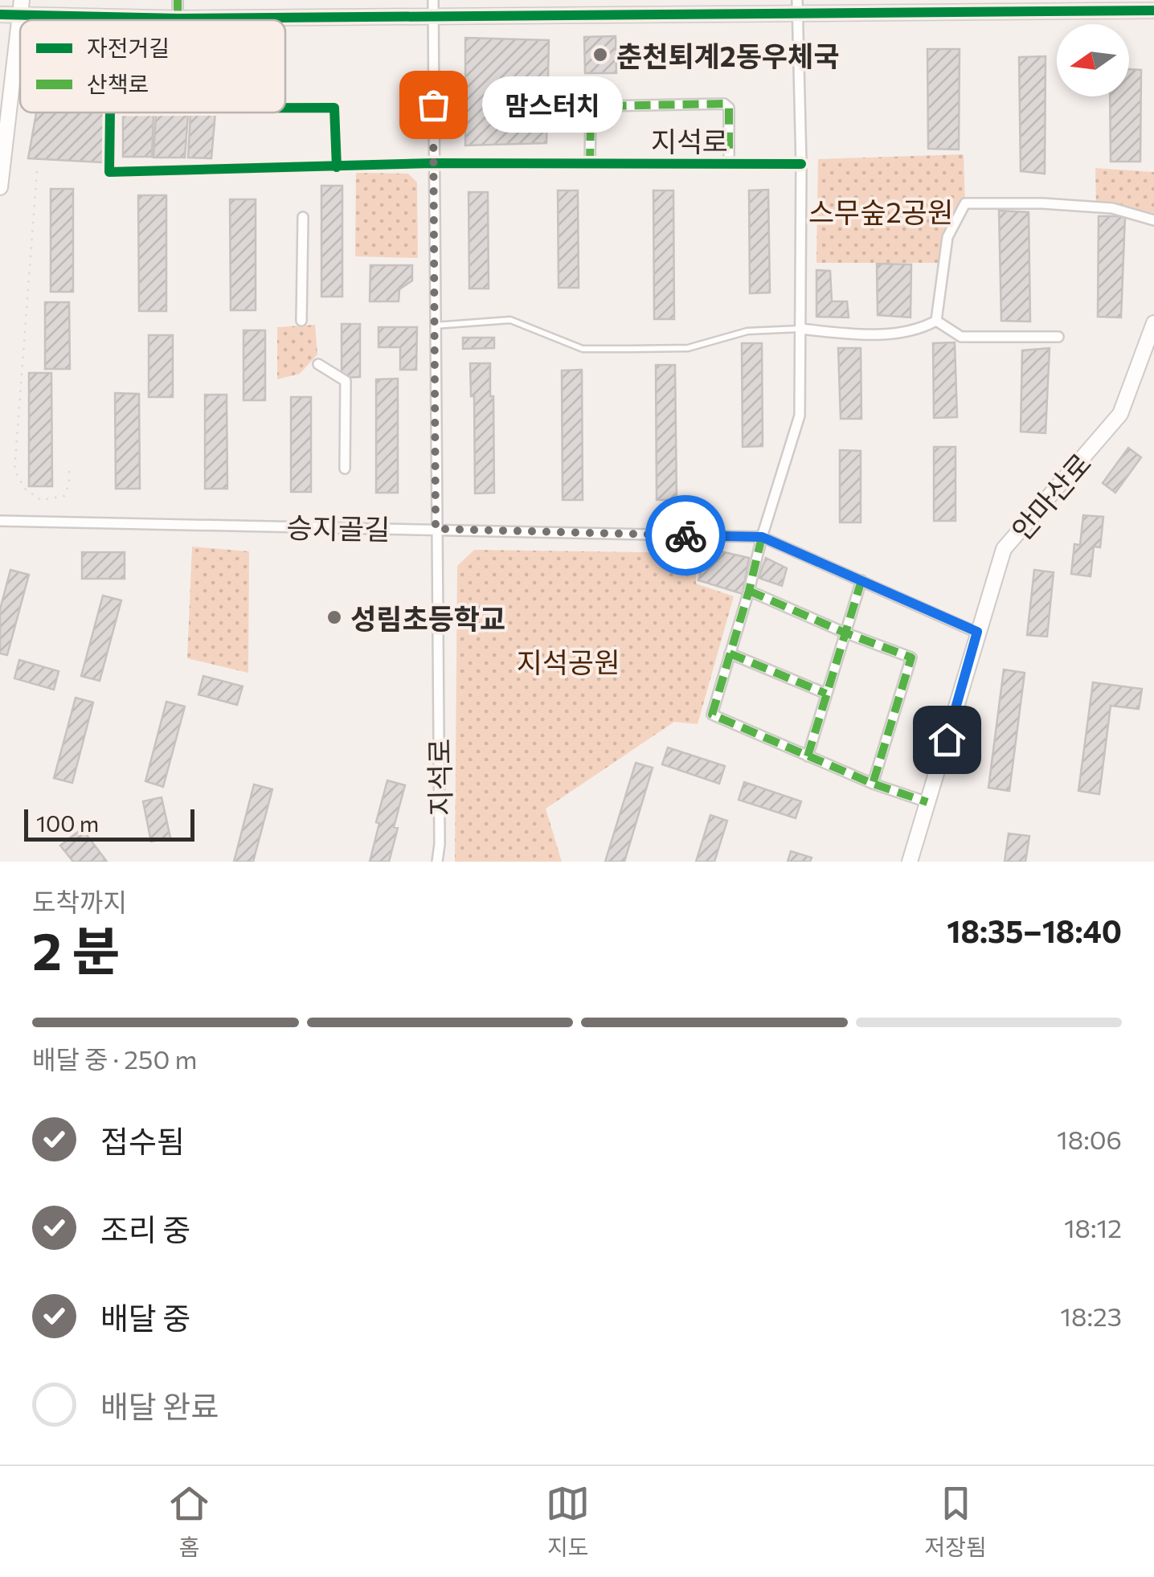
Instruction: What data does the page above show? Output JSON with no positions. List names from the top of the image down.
{
  "streets": {
    "street": ["지석로", "안마산로", "승지골길"]
  },
  "crossings": [
    ["지석로", "승지골길"],
    ["안마산로", "승지골길"]
  ],
  "parks": ["스무숲2공원", "지석공원"],
  "places": ["춘천퇴계2동우체국", "맘스터치", "성림초등학교"],
  "legend": ["자전거길", "산책로"],
  "scale_bar": "100 m",
  "north": "left",
  "page": {
    "bubble": "맘스터치",
    "scale": "100 m",
    "heading": ["2 분", "도착까지", "18:35–18:40"],
    "bar": "배달 중 · 250 m",
    "list": [
      ["접수됨", "18:06"],
      ["조리 중", "18:12"],
      ["배달 중", "18:23"],
      "배달 완료"
    ],
    "tabs": ["홈", "지도", "저장됨"]
  }
}
